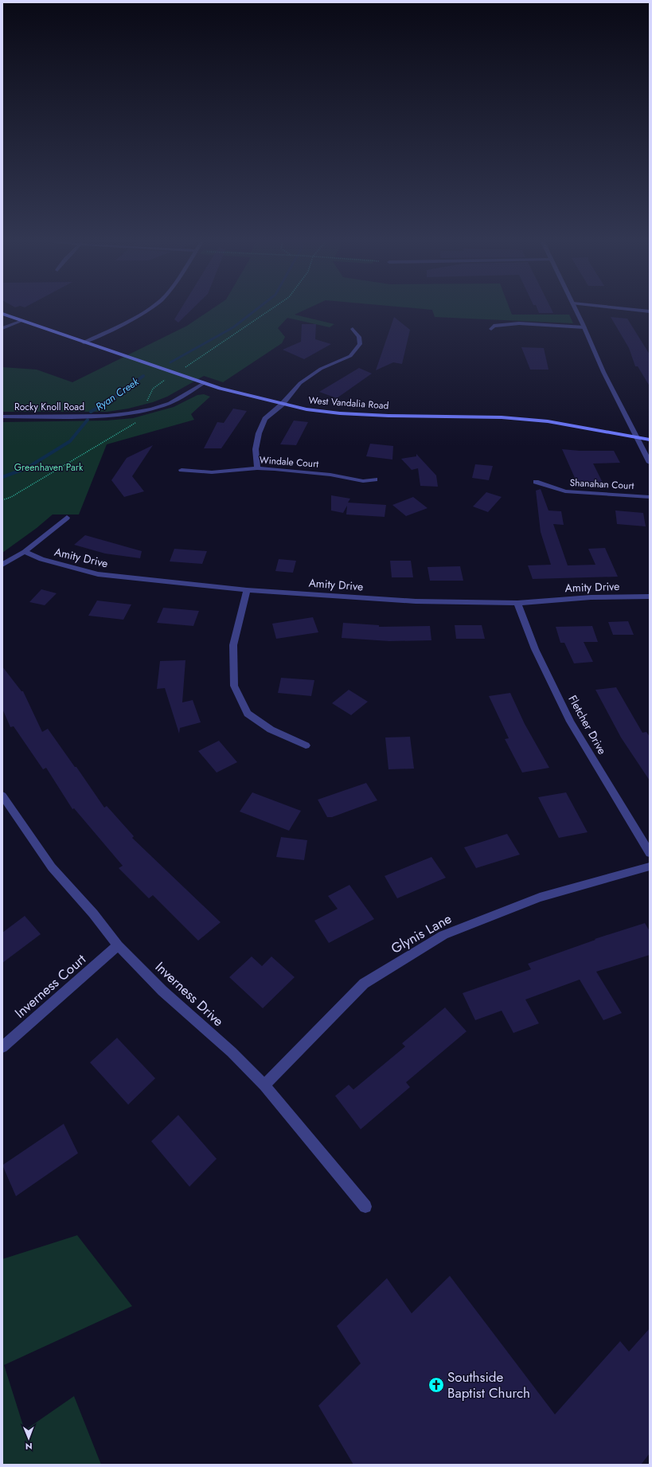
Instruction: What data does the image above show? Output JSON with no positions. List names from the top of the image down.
{
  "streets": {
    "main road": ["West Vandalia Road"],
    "street": [
      "Rocky Knoll Road",
      "Windale Court",
      "Shanahan Court",
      "Amity Drive",
      "Fletcher Drive",
      "Glynis Lane",
      "Inverness Court",
      "Inverness Drive"
    ]
  },
  "crossings": [
    ["West Vandalia Road", "Rocky Knoll Road"],
    ["Amity Drive", "Fletcher Drive"],
    ["Glynis Lane", "Inverness Drive"],
    ["Inverness Court", "Inverness Drive"]
  ],
  "water": ["Ryan Creek"],
  "parks": ["Greenhaven Park"],
  "places": {
    "church": ["Southside Baptist Church"]
  },
  "north": "bottom"
}
